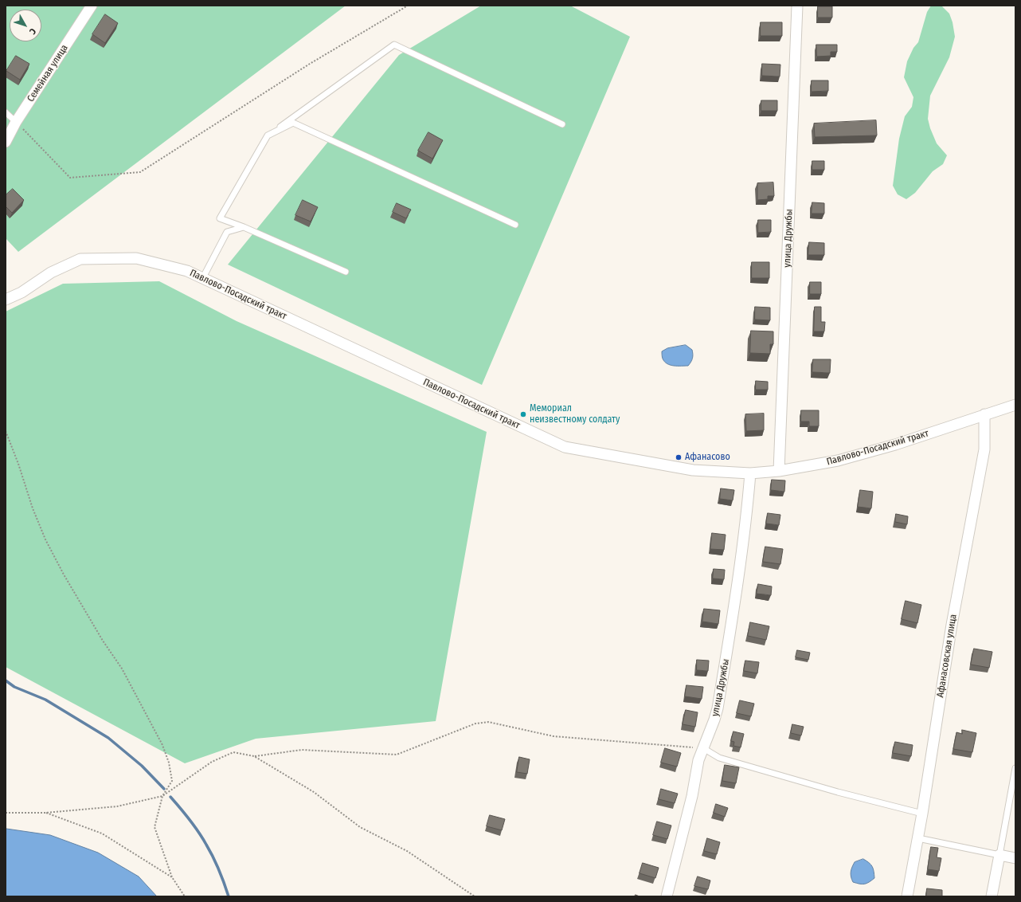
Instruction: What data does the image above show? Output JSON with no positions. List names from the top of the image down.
{
  "streets": {
    "street": [
      "Семейная улица",
      "улица Дружбы",
      "Павлово-Посадский тракт",
      "Афанасовская улица"
    ]
  },
  "crossings": [
    ["улица Дружбы", "Павлово-Посадский тракт"],
    ["Павлово-Посадский тракт", "Афанасовская улица"]
  ],
  "places": ["Мемориал неизвестному солдату", "Афанасово"],
  "north": "bottom right"
}
